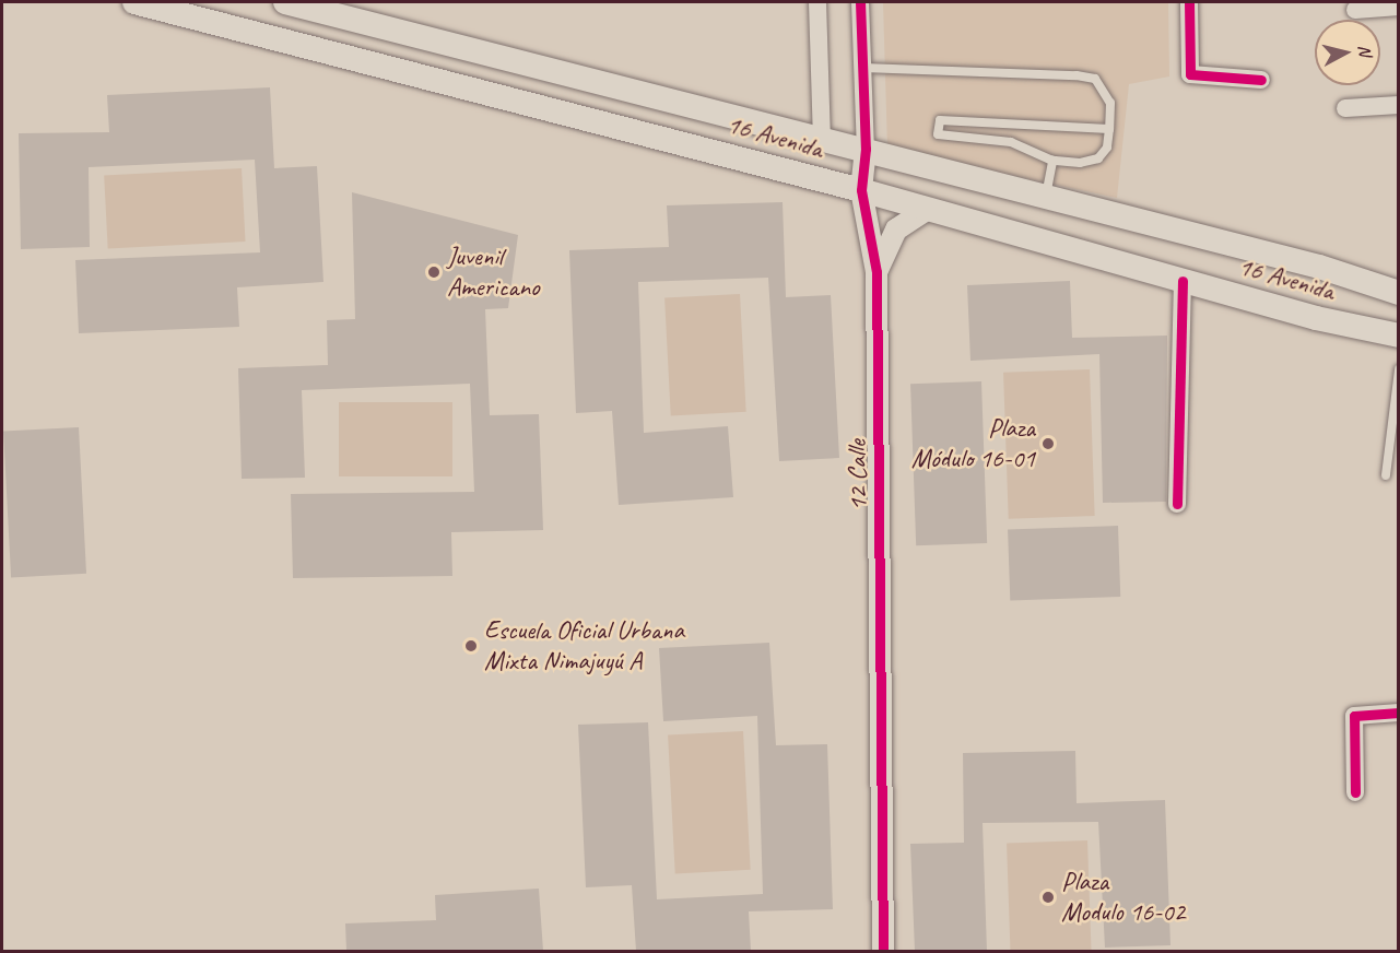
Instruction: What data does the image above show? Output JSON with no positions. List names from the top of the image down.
{
  "streets": {
    "main road": ["16 Avenida"],
    "street": ["12 Calle"]
  },
  "crossings": [
    ["16 Avenida", "12 Calle"]
  ],
  "places": [
    "Juvenil Americano",
    "Plaza Módulo 16-01",
    "Escuela Oficial Urbana Mixta Nimajuyú A",
    "Plaza Modulo 16-02"
  ],
  "north": "right"
}
